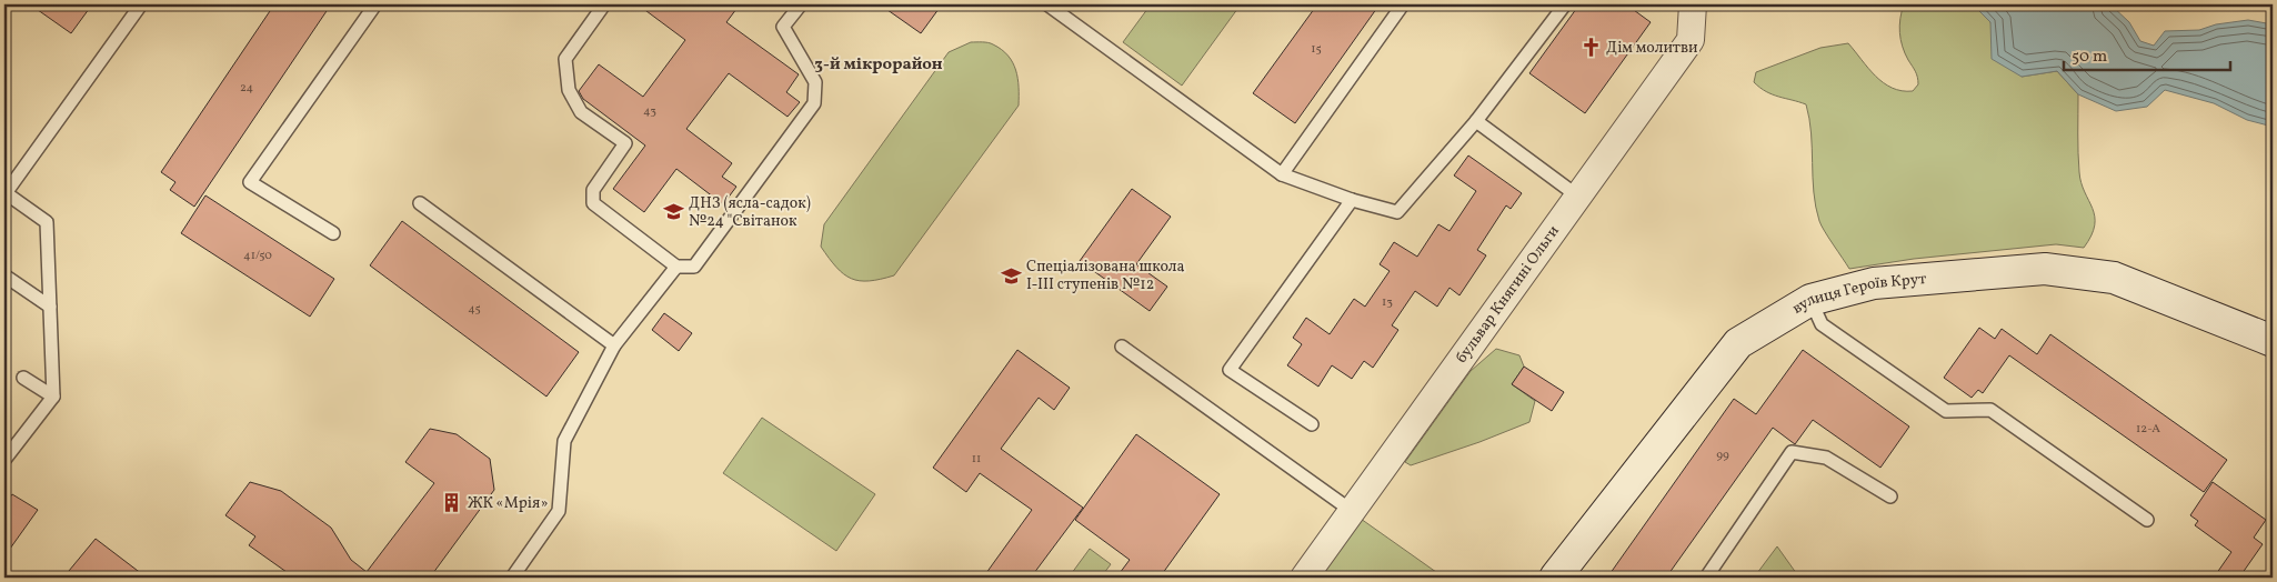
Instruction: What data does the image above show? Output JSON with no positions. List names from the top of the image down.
{
  "streets": {
    "street": ["бульвар Княгині Ольги", "вулиця Героїв Крут"]
  },
  "districts": ["3-й мікрорайон"],
  "places": {
    "church": ["Дім молитви"],
    "school or university": ["ДНЗ (ясла-садок) №24 \"Світанок", "Спеціалізована школа І-ІІІ ступенів №12"],
    "building": ["ЖК «Мрія»"]
  },
  "house_numbers": [
    "15",
    "24",
    "43",
    "41/50",
    "13",
    "45",
    "12-А",
    "99",
    "11"
  ],
  "scale_bar": "50 m"
}
